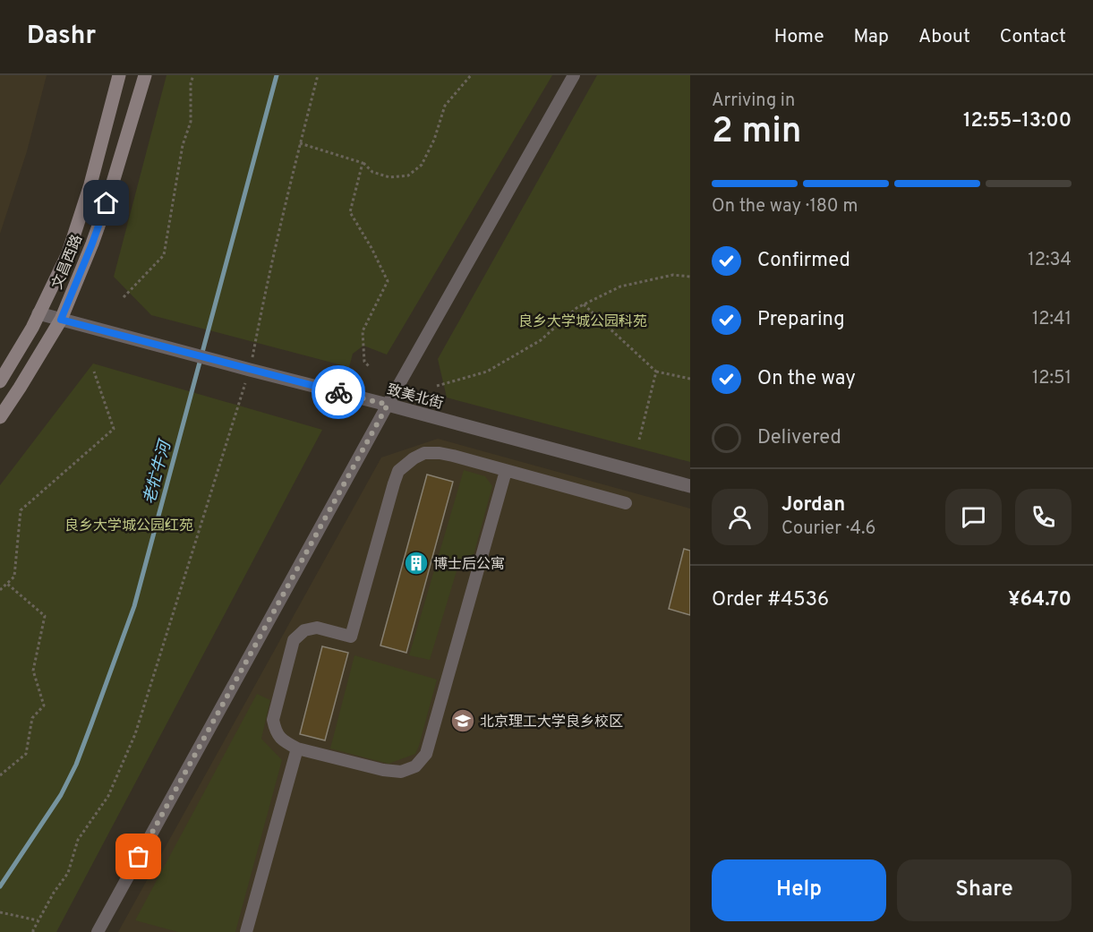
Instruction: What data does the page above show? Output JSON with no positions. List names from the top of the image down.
{
  "streets": {
    "main road": ["文昌西路"],
    "street": ["致美北街"]
  },
  "crossings": [
    ["文昌西路", "致美北街"]
  ],
  "water": ["老牤牛河"],
  "parks": ["良乡大学城公园·科苑", "良乡大学城公园·红苑"],
  "places": {
    "building": ["博士后公寓"],
    "school or university": ["北京理工大学良乡校区"]
  },
  "page": {
    "header": "Dashr",
    "nav": [
      "Home",
      "Map",
      "About",
      "Contact"
    ],
    "heading": ["2 min", "Arriving in", "12:55–13:00"],
    "panel": [
      "Jordan",
      "Courier · 4.6",
      "Order #4536",
      "¥64.70"
    ],
    "bar": "On the way · 180 m",
    "list": [
      ["Confirmed", "12:34"],
      ["Preparing", "12:41"],
      ["On the way", "12:51"],
      "Delivered"
    ],
    "buttons": ["Help", "Share"]
  }
}
